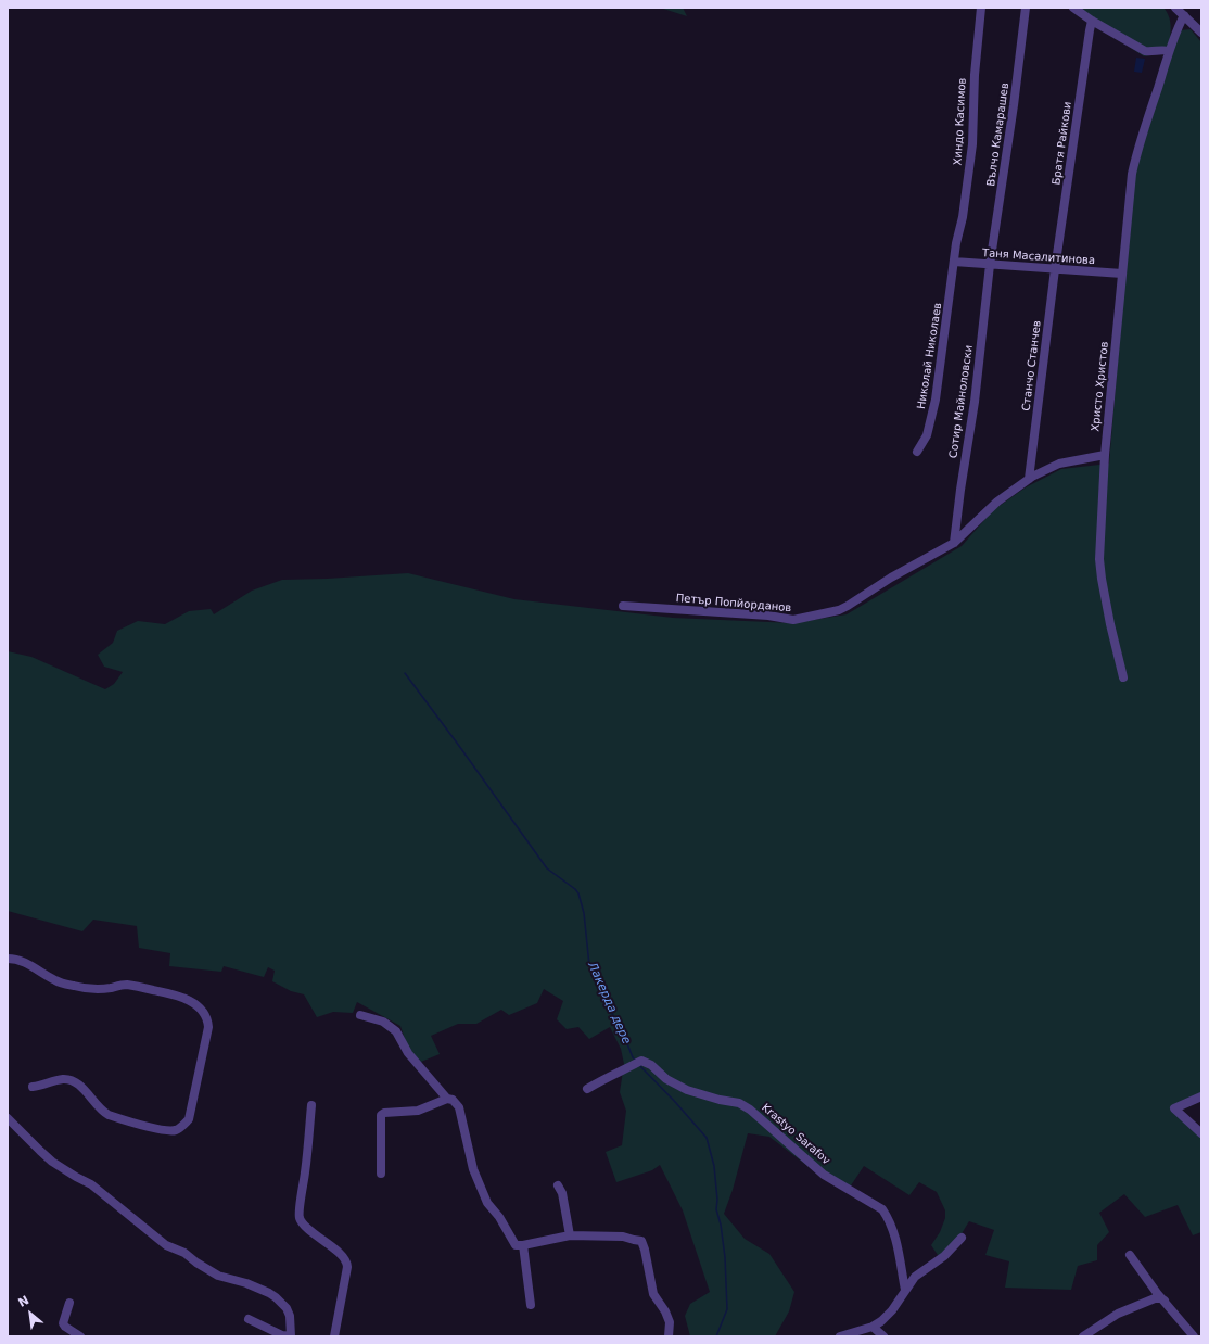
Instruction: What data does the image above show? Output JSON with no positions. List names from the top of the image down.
{
  "streets": {
    "street": [
      "Хиндо Касимов",
      "Вълчо Камарашев",
      "Братя Райкови",
      "Таня Масалитинова",
      "Николай Николаев",
      "Станчо Станчев",
      "Христо Христов",
      "Сотир Майноловски",
      "Петър Попйорданов",
      "Krastyo Sarafov"
    ]
  },
  "crossings": [
    ["Хиндо Касимов", "Таня Масалитинова"],
    ["Хиндо Касимов", "Николай Николаев"],
    ["Вълчо Камарашев", "Таня Масалитинова"],
    ["Вълчо Камарашев", "Сотир Майноловски"],
    ["Братя Райкови", "Таня Масалитинова"],
    ["Братя Райкови", "Станчо Станчев"],
    ["Таня Масалитинова", "Николай Николаев"],
    ["Таня Масалитинова", "Станчо Станчев"],
    ["Таня Масалитинова", "Христо Христов"],
    ["Таня Масалитинова", "Сотир Майноловски"],
    ["Станчо Станчев", "Петър Попйорданов"],
    ["Христо Христов", "Петър Попйорданов"],
    ["Сотир Майноловски", "Петър Попйорданов"]
  ],
  "water": ["Лакерда дере"],
  "north": "top left"
}
